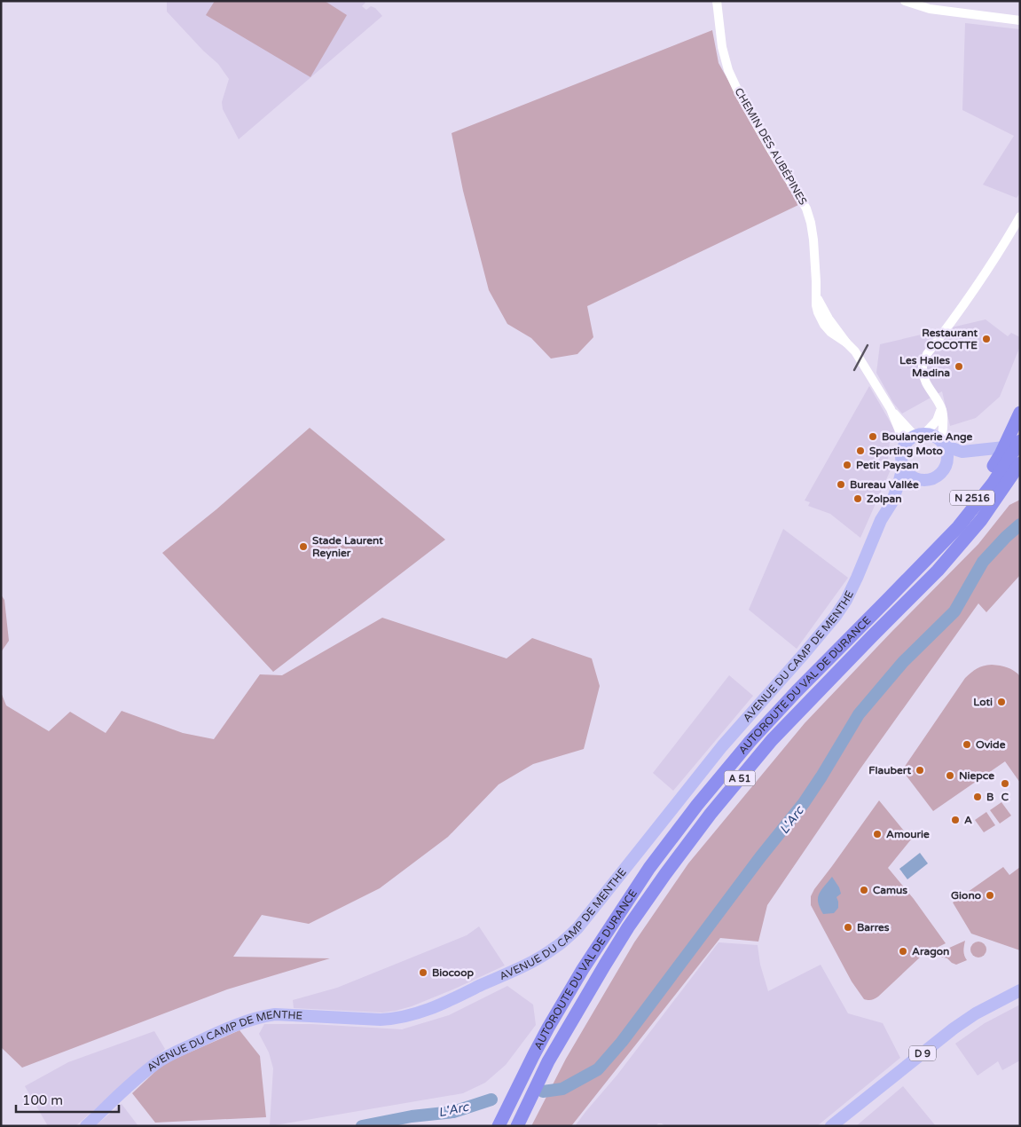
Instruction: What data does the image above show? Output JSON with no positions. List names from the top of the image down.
{
  "streets": {
    "highway": ["N 2516", "AUTOROUTE DU VAL DE DURANCE", "A 51"],
    "main road": ["AVENUE DU CAMP DE MENTHE", "D 9"],
    "street": ["CHEMIN DES AUBÉPINES"]
  },
  "crossings": [
    ["CHEMIN DES AUBÉPINES", "AVENUE DU CAMP DE MENTHE"],
    ["N 2516", "AUTOROUTE DU VAL DE DURANCE"]
  ],
  "water": ["L'Arc"],
  "places": [
    "Restaurant COCOTTE",
    "Les Halles Madina",
    "Boulangerie Ange",
    "Sporting Moto",
    "Petit Paysan",
    "Bureau Vallée",
    "Zolpan",
    "Stade Laurent Reynier",
    "Loti",
    "Ovide",
    "Flaubert",
    "Niepce",
    "C",
    "B",
    "A",
    "Amourie",
    "Camus",
    "Giono",
    "Barres",
    "Aragon",
    "Biocoop"
  ],
  "scale_bar": "100 m"
}
